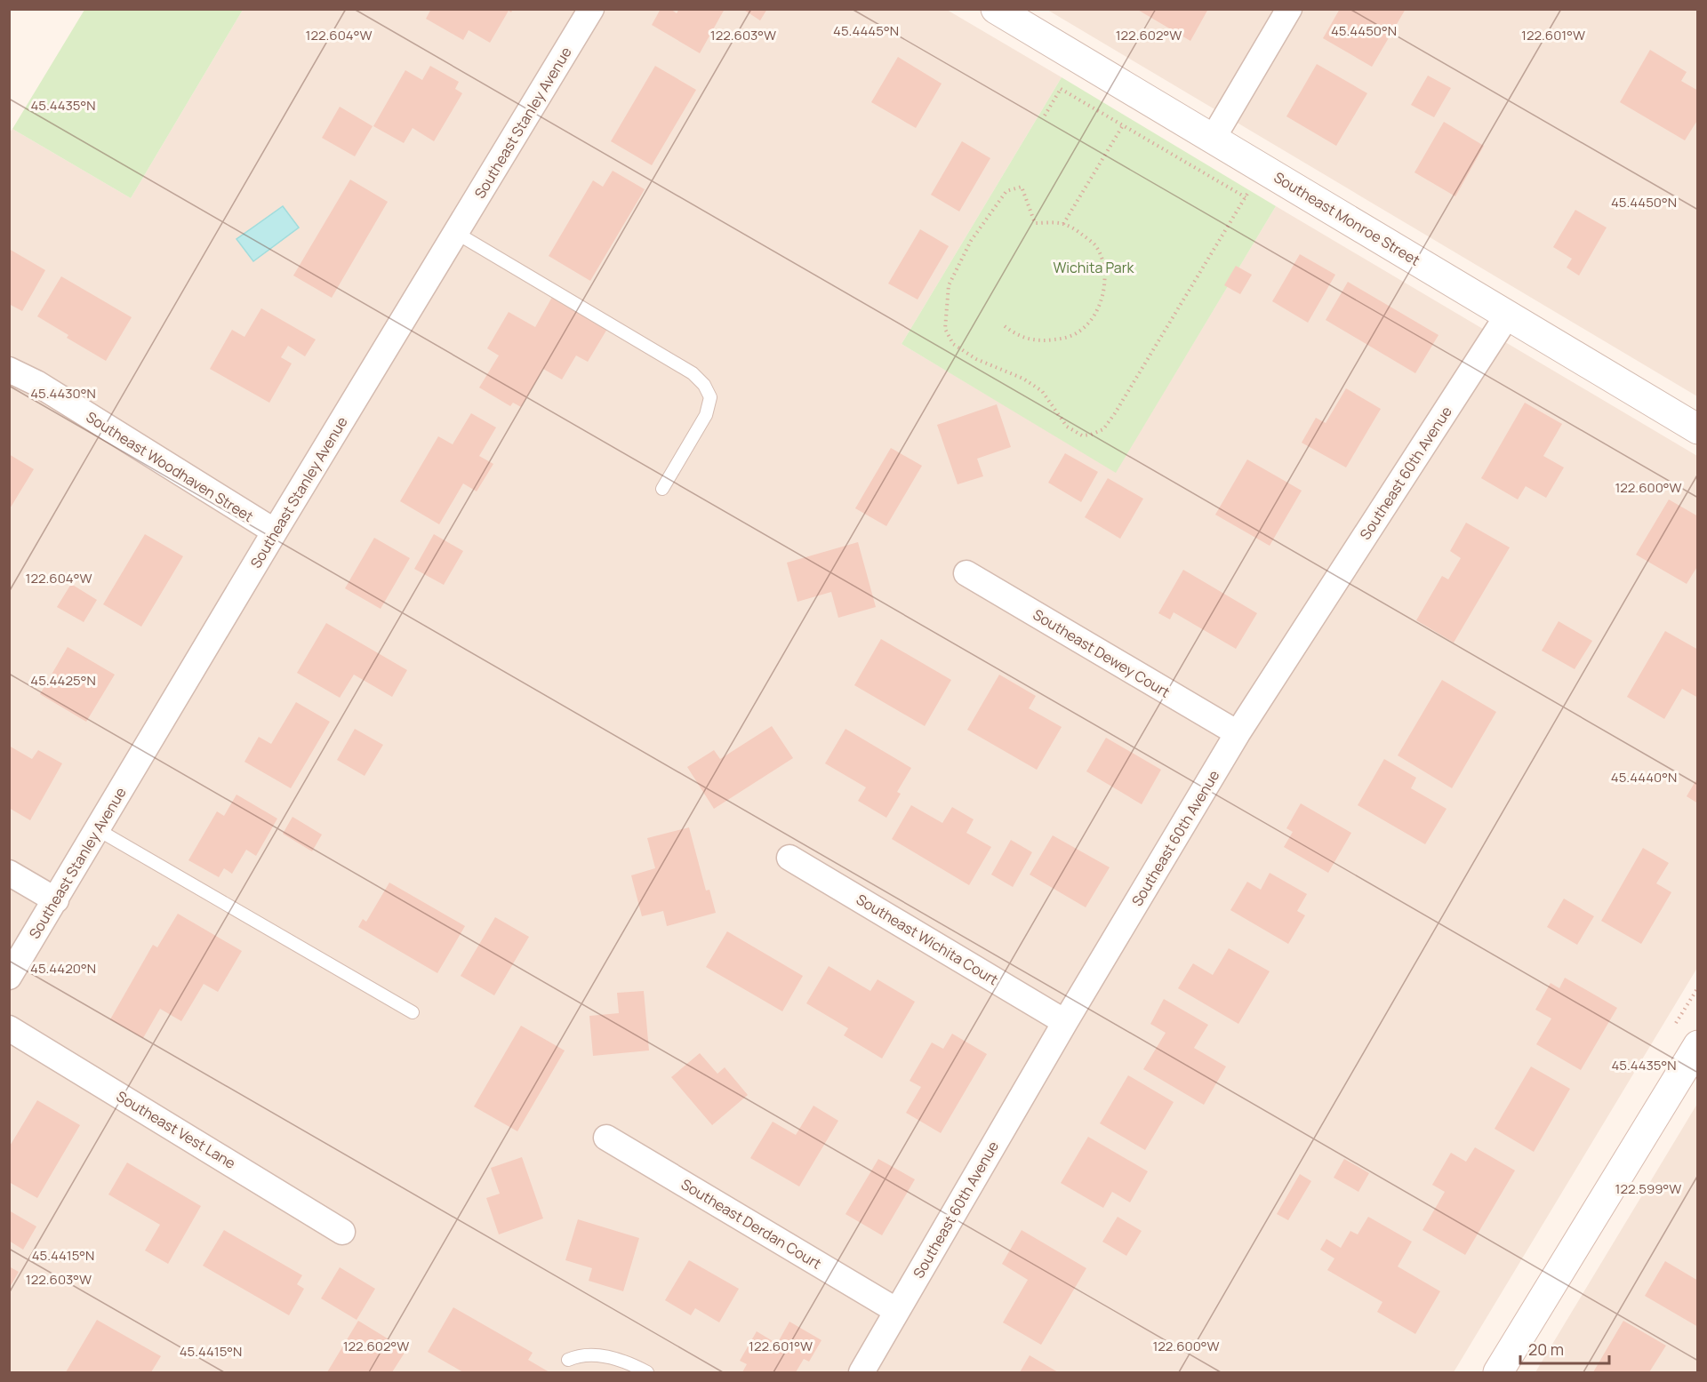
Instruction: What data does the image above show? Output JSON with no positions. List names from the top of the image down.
{
  "streets": {
    "street": [
      "Southeast Stanley Avenue",
      "Southeast Monroe Street",
      "Southeast Woodhaven Street",
      "Southeast 60th Avenue",
      "Southeast Dewey Court",
      "Southeast Wichita Court",
      "Southeast Vest Lane",
      "Southeast Derdan Court"
    ]
  },
  "crossings": [
    ["Southeast Stanley Avenue", "Southeast Woodhaven Street"],
    ["Southeast Monroe Street", "Southeast 60th Avenue"],
    ["Southeast 60th Avenue", "Southeast Dewey Court"],
    ["Southeast 60th Avenue", "Southeast Wichita Court"],
    ["Southeast 60th Avenue", "Southeast Derdan Court"]
  ],
  "parks": ["Wichita Park"],
  "scale_bar": "20 m",
  "coordinates": [
    "45.4445°N",
    "45.4450°N",
    "122.604°W",
    "122.603°W",
    "122.602°W",
    "122.601°W",
    "45.4435°N",
    "45.4430°N",
    "122.600°W",
    "45.4425°N",
    "45.4440°N",
    "45.4420°N",
    "122.599°W",
    "45.4415°N"
  ]
}
